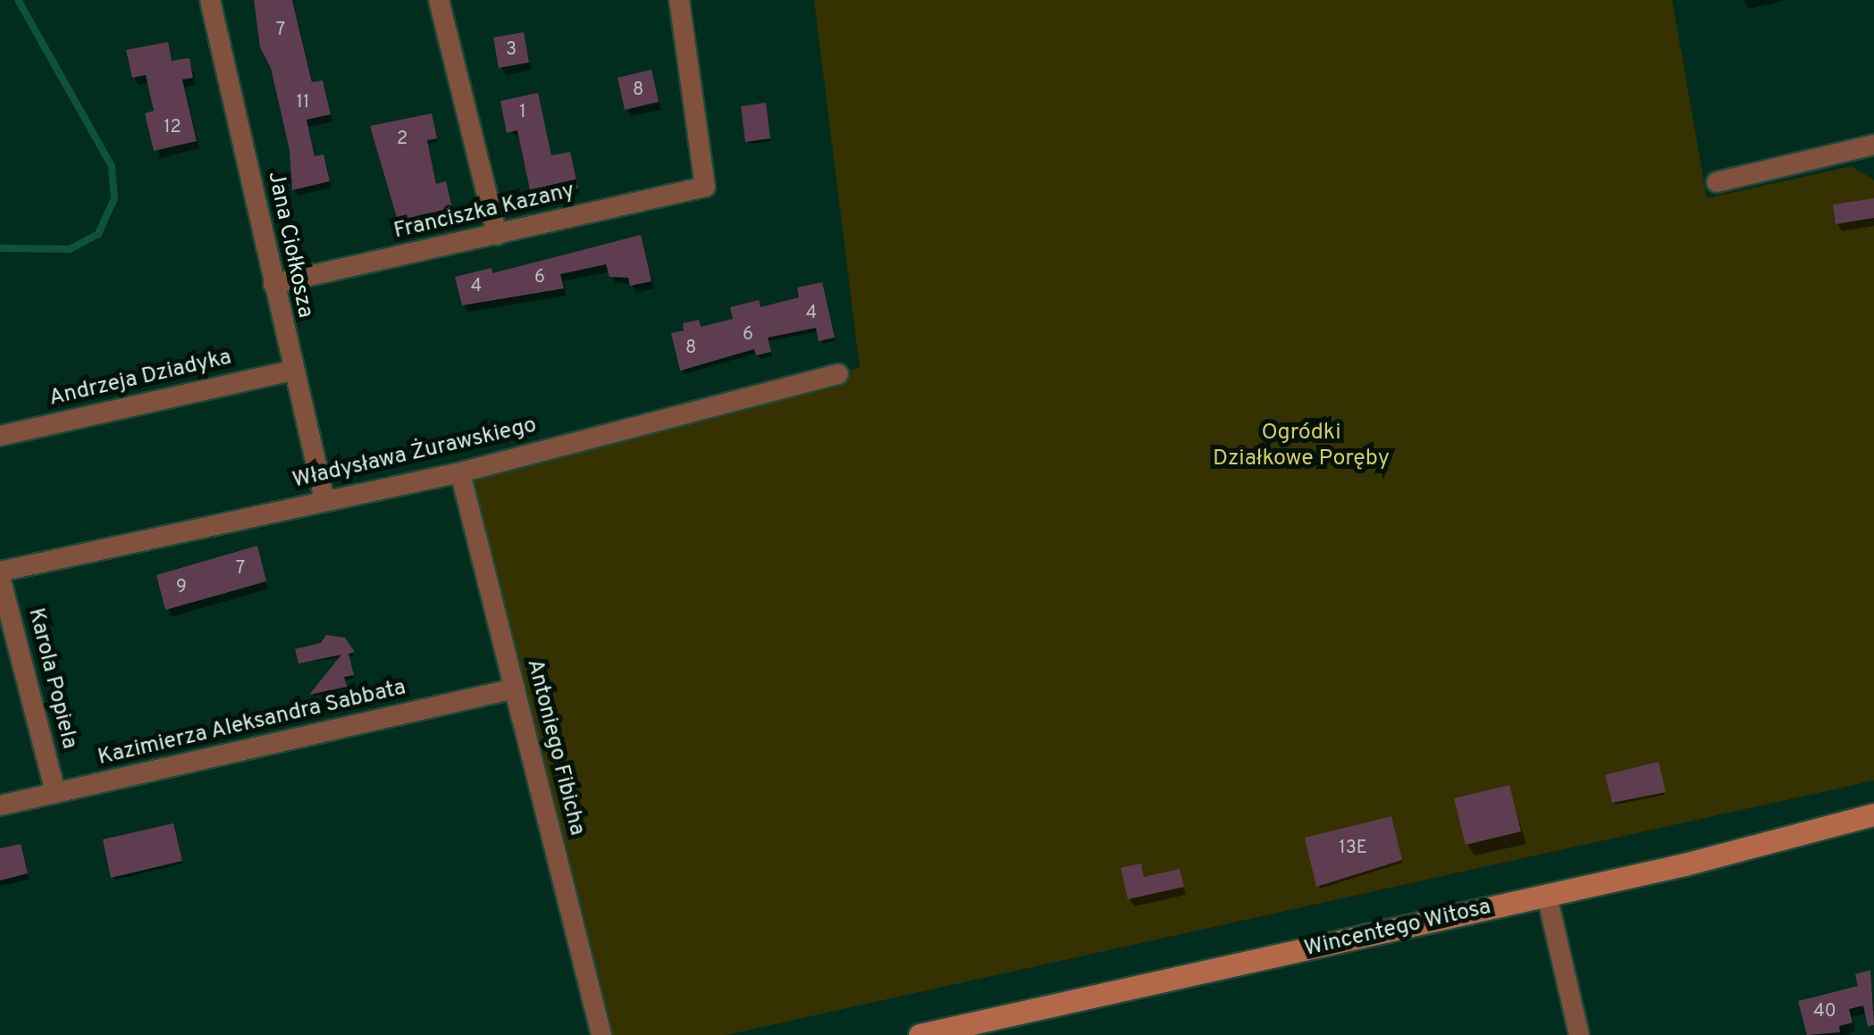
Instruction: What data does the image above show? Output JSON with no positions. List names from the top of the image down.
{
  "streets": {
    "street": [
      "Franciszka Kazany",
      "Jana Ciołkosza",
      "Andrzeja Dziadyka",
      "Władysława Żurawskiego",
      "Karola Popiela",
      "Kazimierza Aleksandra Sabbata",
      "Antoniego Fibicha",
      "Wincentego Witosa"
    ]
  },
  "crossings": [
    ["Franciszka Kazany", "Jana Ciołkosza"],
    ["Jana Ciołkosza", "Andrzeja Dziadyka"],
    ["Jana Ciołkosza", "Władysława Żurawskiego"],
    ["Władysława Żurawskiego", "Karola Popiela"],
    ["Władysława Żurawskiego", "Antoniego Fibicha"],
    ["Karola Popiela", "Kazimierza Aleksandra Sabbata"],
    ["Kazimierza Aleksandra Sabbata", "Antoniego Fibicha"]
  ],
  "parks": ["Ogródki Działkowe Poręby"],
  "house_numbers": [
    "7",
    "3",
    "8",
    "11",
    "1",
    "12",
    "2",
    "6",
    "4",
    "4",
    "6",
    "8",
    "7",
    "9",
    "13E",
    "40"
  ]
}
